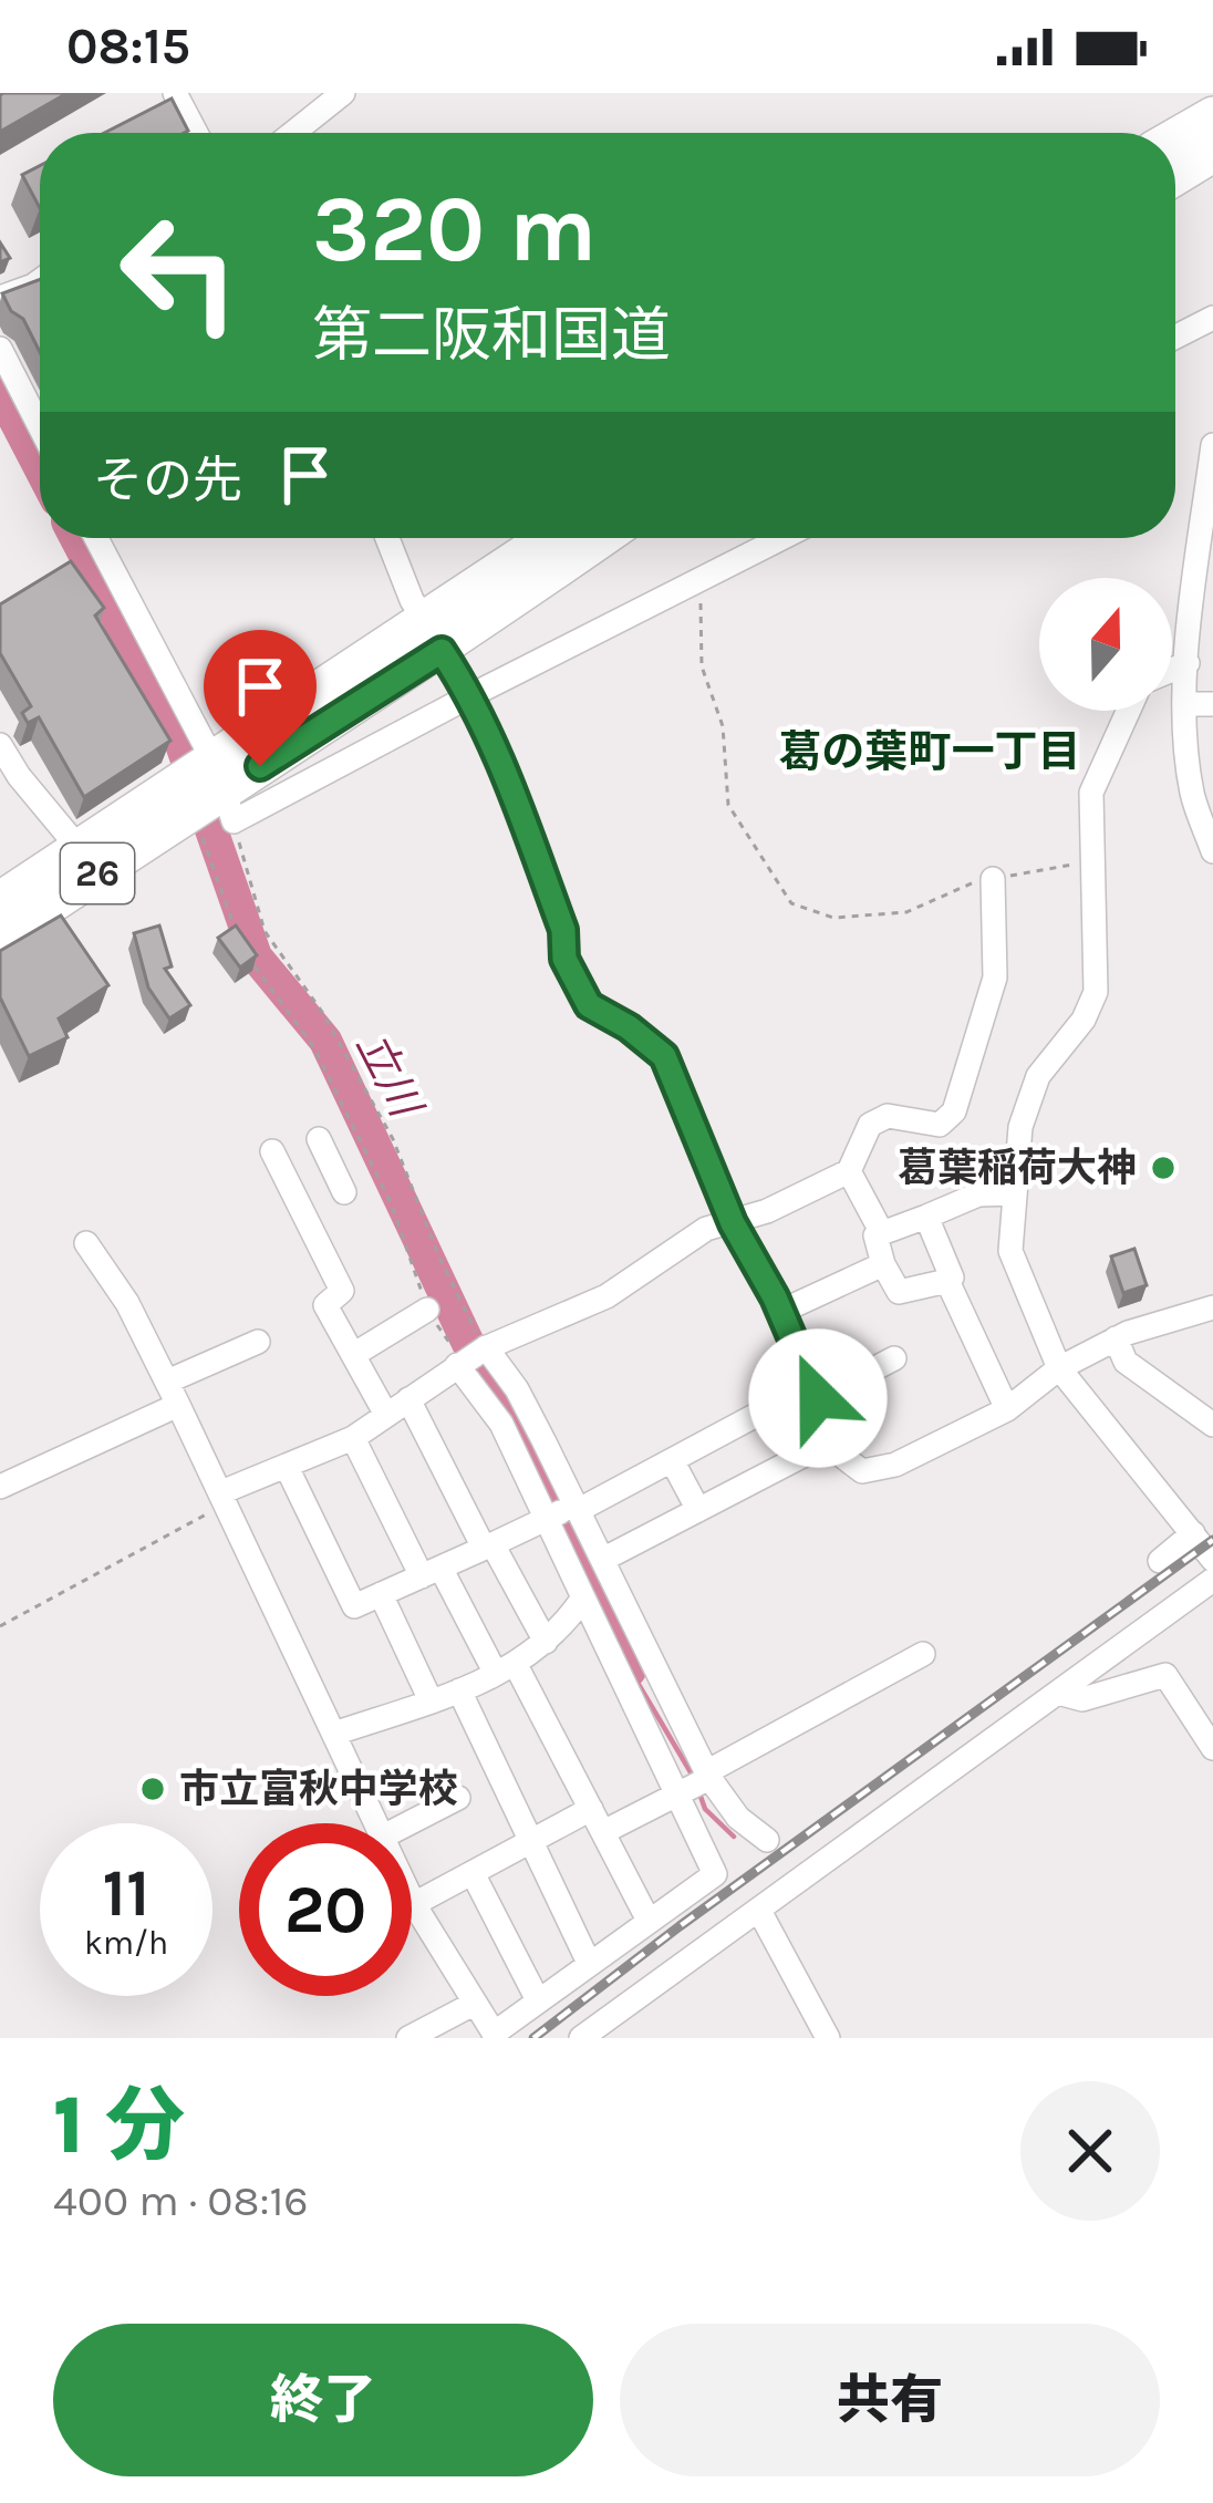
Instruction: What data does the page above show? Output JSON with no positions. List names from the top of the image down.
{
  "streets": {
    "highway": ["26"]
  },
  "districts": ["葛の葉町一丁目"],
  "water": ["立川"],
  "places": ["葛葉稲荷大神", "市立富秋中学校"],
  "north": "top",
  "page": {
    "status": "08:15",
    "turn": ["320 m", "第二阪和国道"],
    "then": "その先",
    "speed": "11 km/h",
    "limit": "20",
    "heading": ["1 分", "400 m · 08:16"],
    "buttons": ["終了", "共有"]
  }
}
